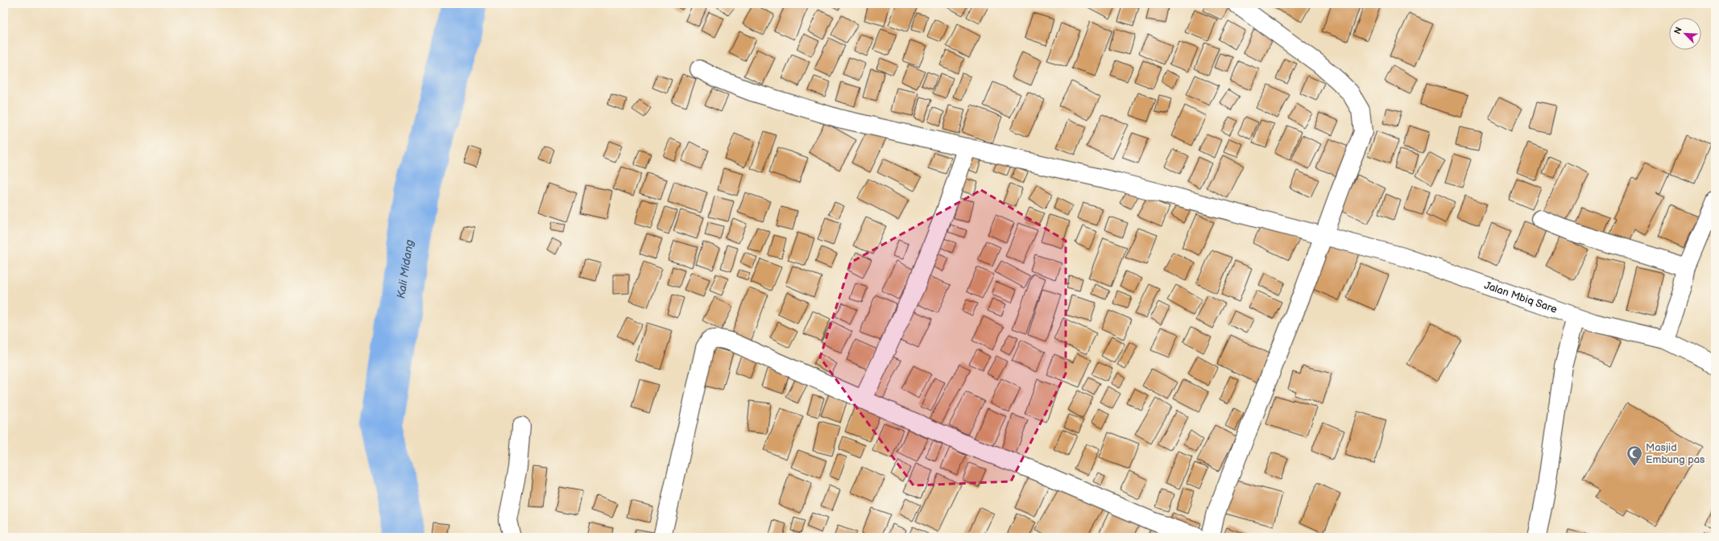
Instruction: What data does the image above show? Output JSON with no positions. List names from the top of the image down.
{
  "streets": {
    "street": ["Jalan Mbiq Sare"]
  },
  "water": ["Kali Midang"],
  "places": {
    "mosque": ["Masjid Embung pas"]
  },
  "north": "top left"
}
